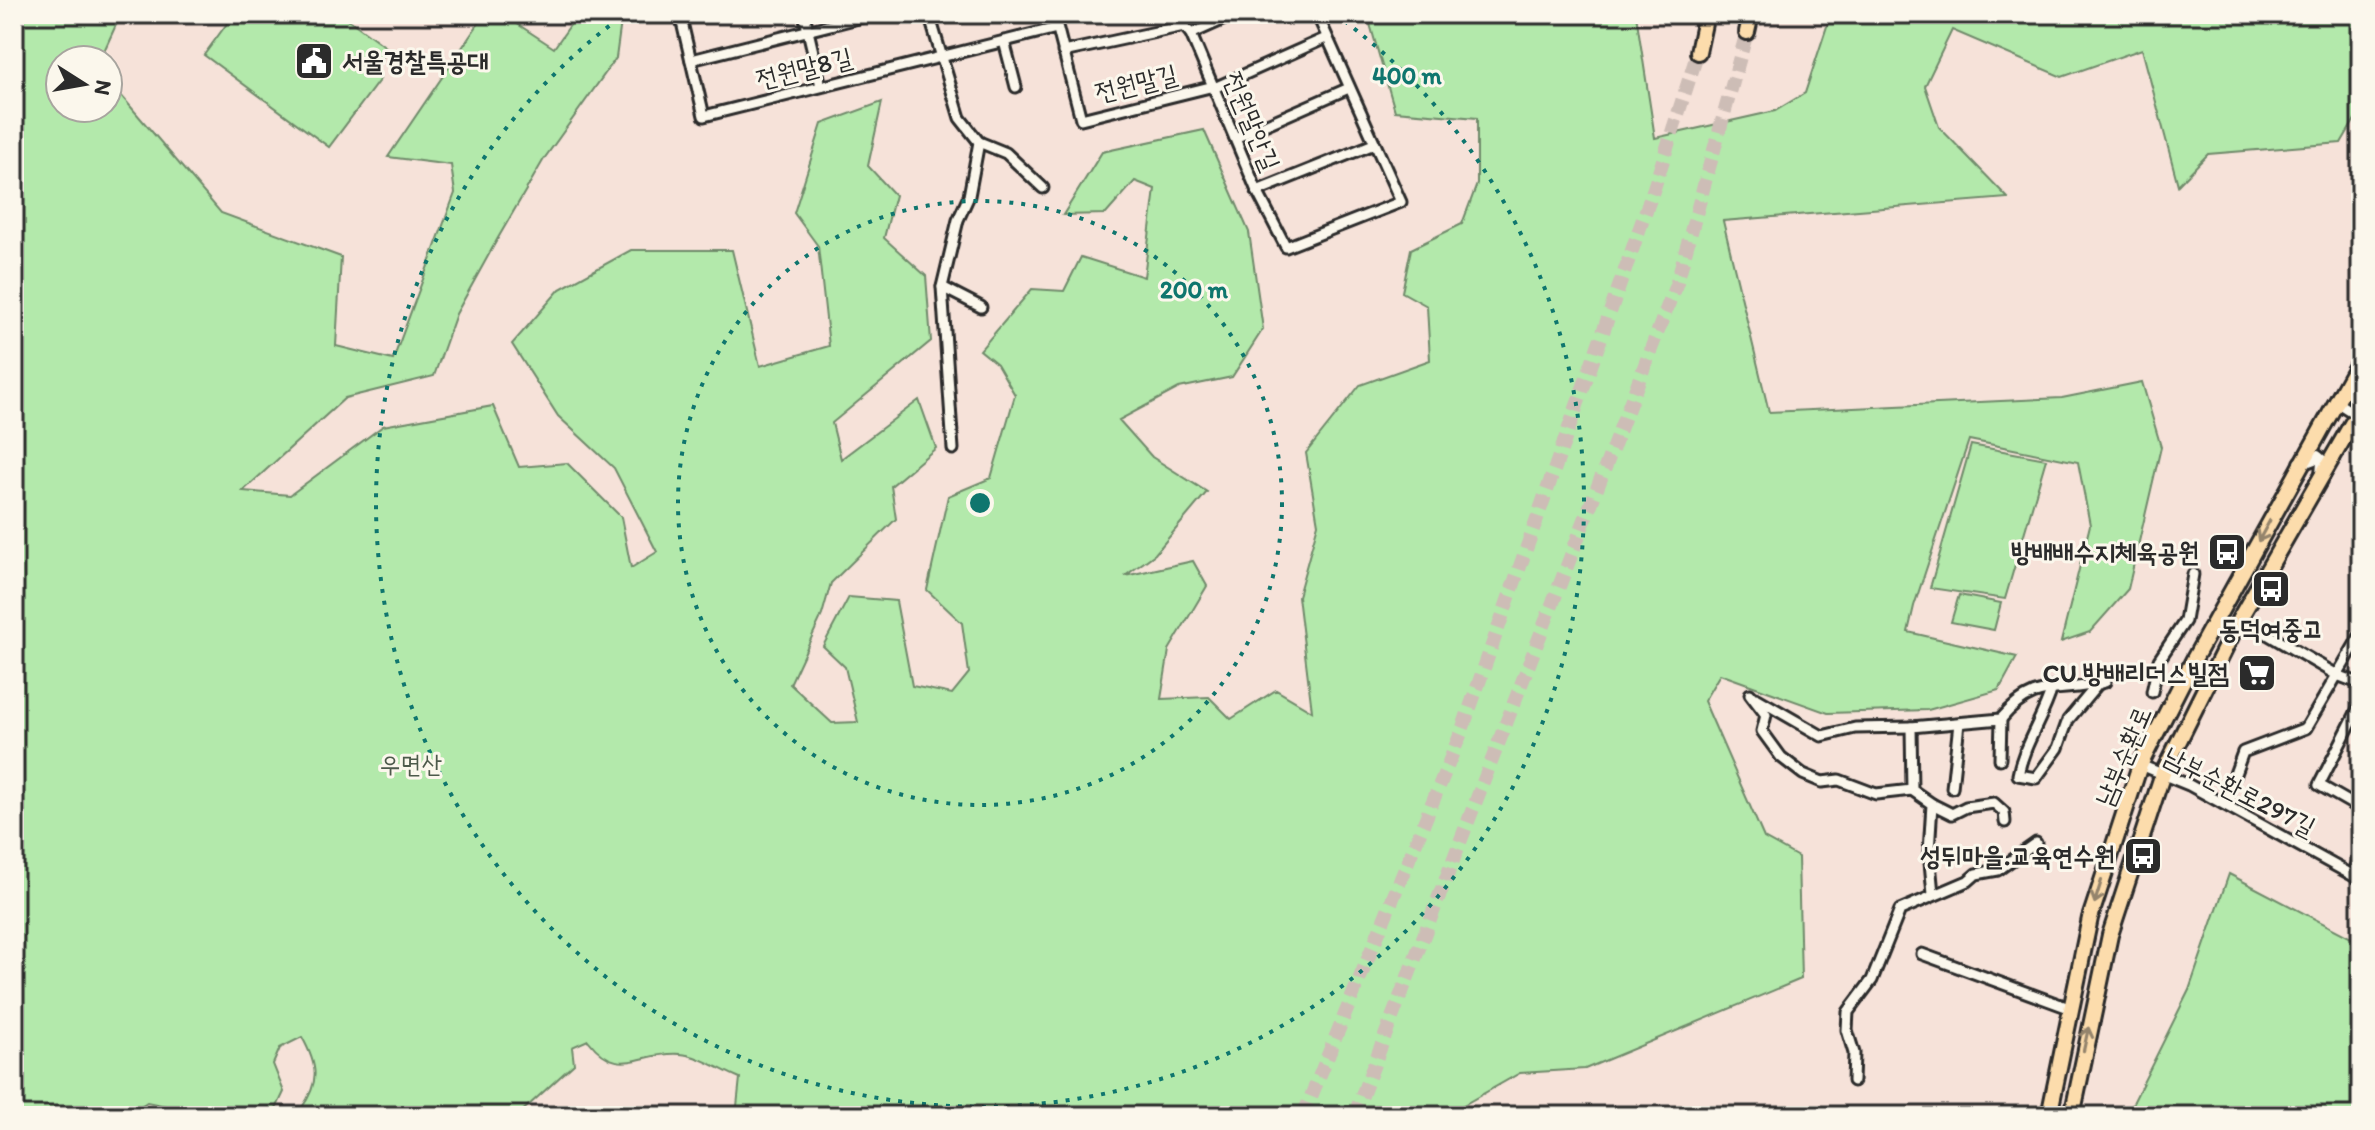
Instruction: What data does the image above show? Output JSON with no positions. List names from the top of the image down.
{
  "streets": {
    "main road": ["남부순환로"],
    "street": [
      "전원말8길",
      "전원말길",
      "전원말안길",
      "남부순환로297길"
    ]
  },
  "crossings": [
    ["전원말8길", "전원말길"],
    ["전원말길", "전원말안길"],
    ["남부순환로", "남부순환로297길"]
  ],
  "parks": ["우면산"],
  "places": {
    "public building": ["서울경찰특공대"],
    "bus stop": ["방배배수지체육공원", "동덕여중고", "성뒤마을.교육연수원"],
    "supermarket": ["CU 방배리더스빌점"]
  },
  "north": "right",
  "rings": ["400 m", "200 m"]
}
